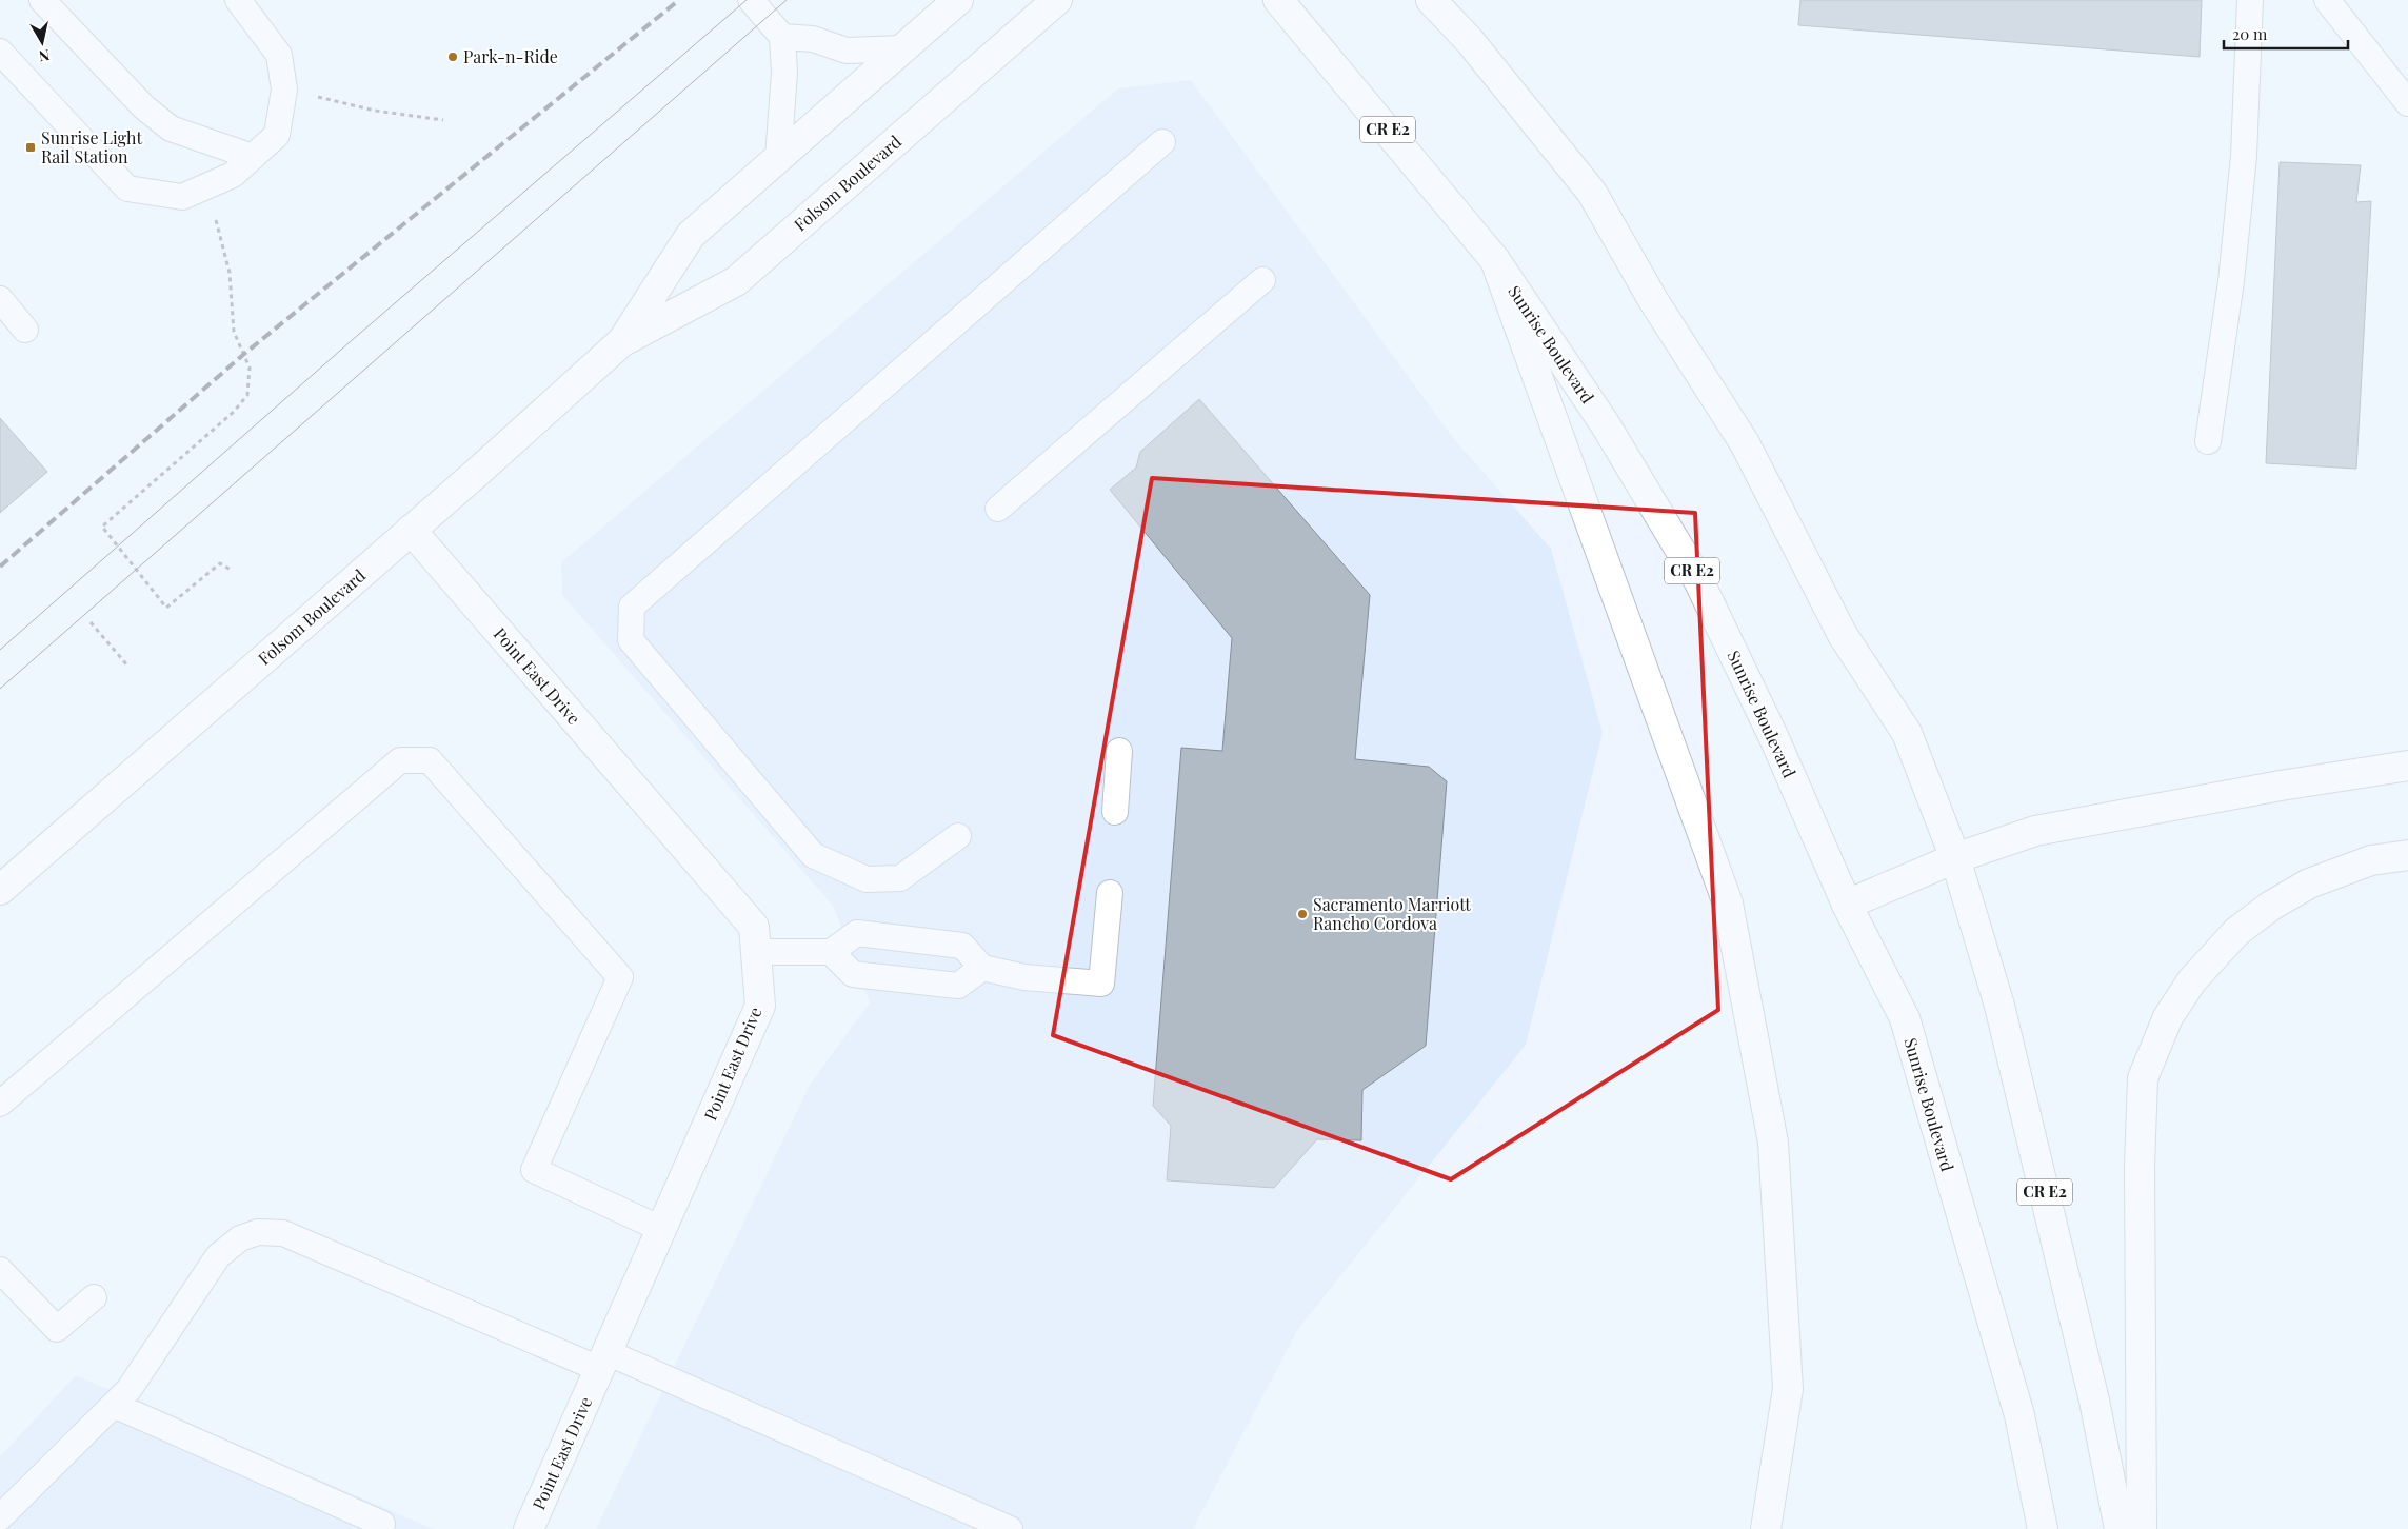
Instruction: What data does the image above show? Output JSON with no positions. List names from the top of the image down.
{
  "streets": {
    "main road": [
      "CR E2",
      "Folsom Boulevard",
      "Sunrise Boulevard",
      "Point East Drive"
    ]
  },
  "crossings": [
    ["Folsom Boulevard", "Point East Drive"]
  ],
  "places": {
    "other": ["Park-n-Ride", "Sacramento Marriott Rancho Cordova"],
    "transit": ["Sunrise Light Rail Station"]
  },
  "scale_bar": "20 m",
  "north": "bottom"
}
